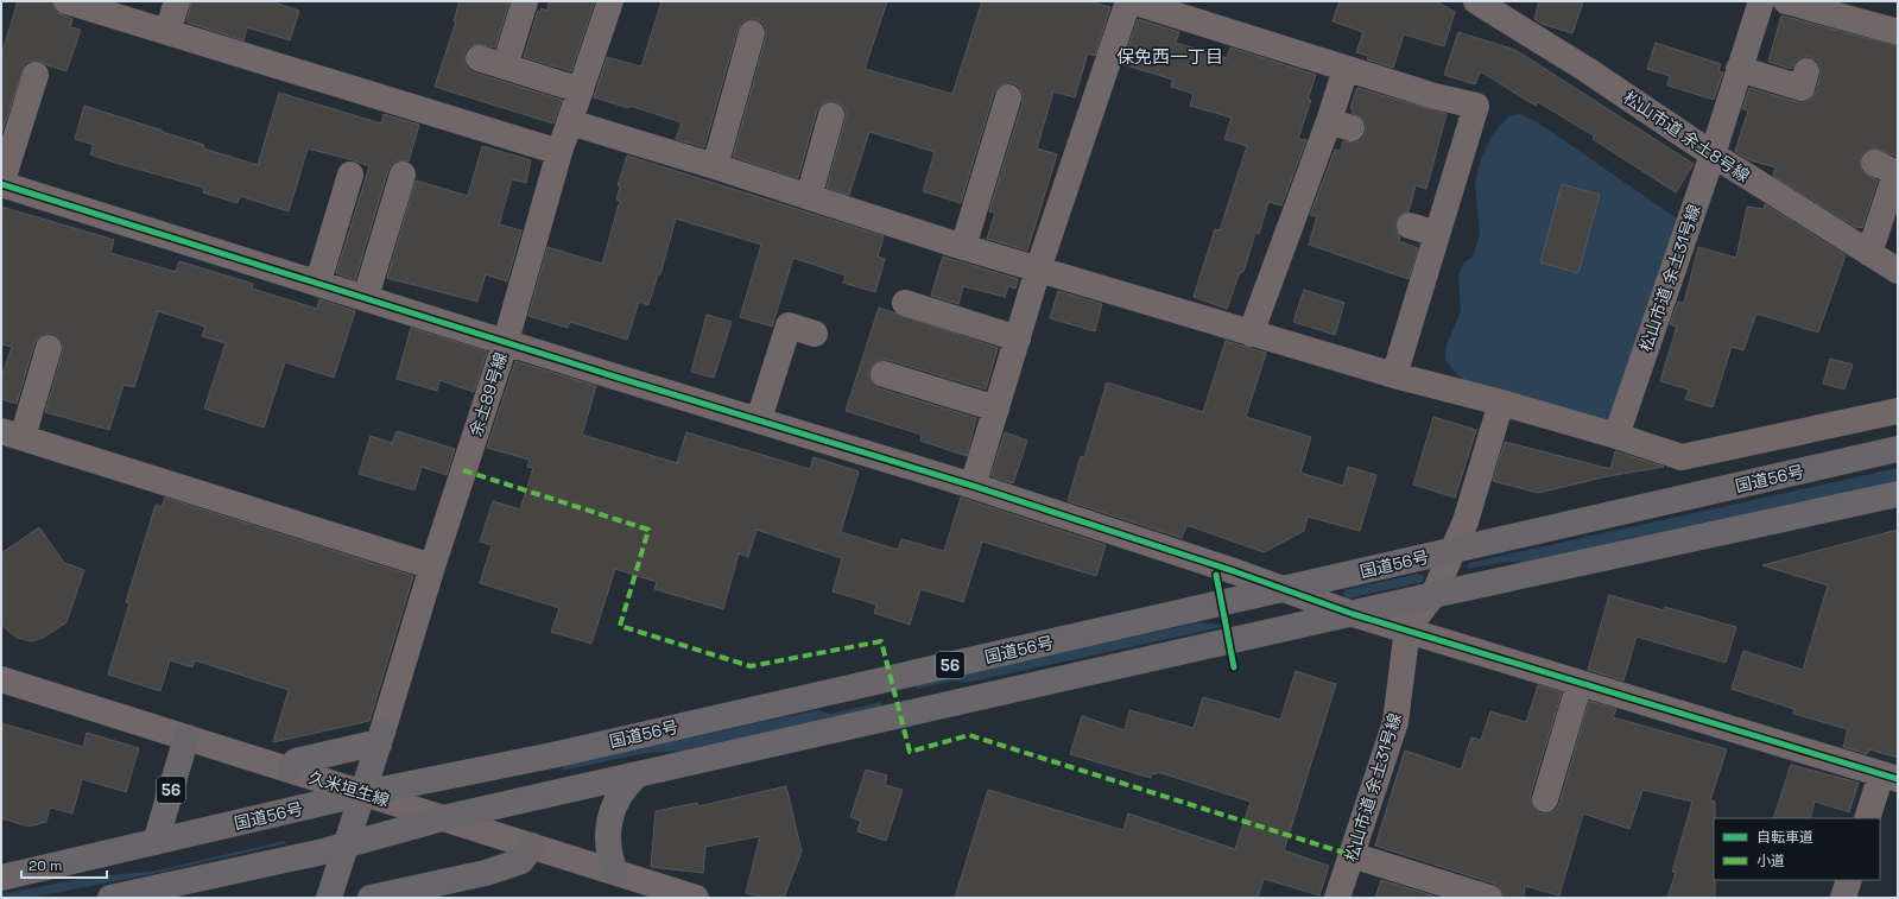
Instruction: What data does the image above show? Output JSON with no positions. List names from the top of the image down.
{
  "streets": {
    "highway": ["国道56号", "56"],
    "main road": ["久米垣生線"],
    "street": ["松山市道 余土8号線", "松山市道 余土31号線", "余土89号線"]
  },
  "crossings": [
    ["松山市道 余土8号線", "松山市道 余土31号線"],
    ["松山市道 余土31号線", "国道56号"],
    ["松山市道 余土31号線", "56"],
    ["国道56号", "56"],
    ["国道56号", "久米垣生線"],
    ["56", "久米垣生線"]
  ],
  "districts": ["保免西一丁目"],
  "legend": ["自転車道", "小道"],
  "scale_bar": "20 m"
}
